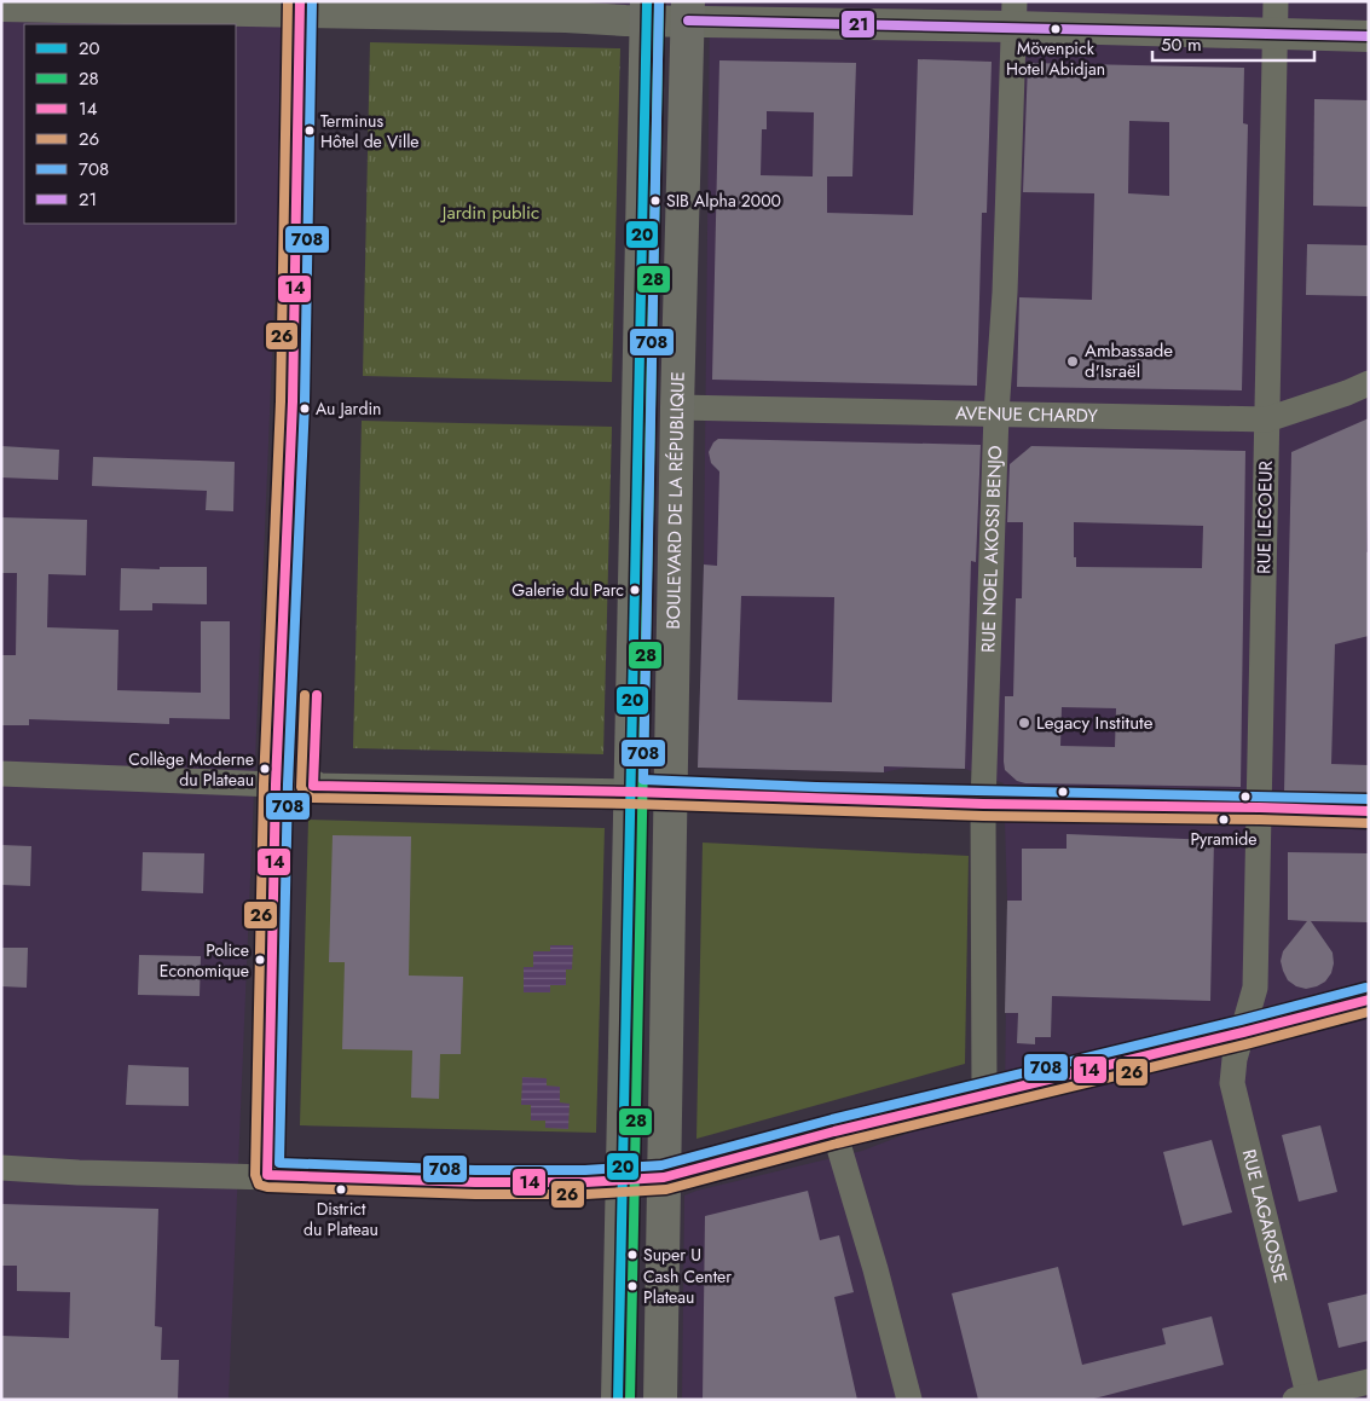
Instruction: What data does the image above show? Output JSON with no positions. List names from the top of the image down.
{
  "streets": {
    "main road": ["BOULEVARD DE LA RÉPUBLIQUE"],
    "street": [
      "AVENUE CHARDY",
      "RUE LECOEUR",
      "RUE NOEL AKOSSI BENJO",
      "RUE LAGAROSSE"
    ]
  },
  "crossings": [
    ["AVENUE CHARDY", "BOULEVARD DE LA RÉPUBLIQUE"],
    ["AVENUE CHARDY", "RUE LECOEUR"],
    ["AVENUE CHARDY", "RUE NOEL AKOSSI BENJO"],
    ["RUE LECOEUR", "RUE LAGAROSSE"]
  ],
  "parks": ["Jardin public"],
  "places": [
    "Mövenpick Hotel Abidjan",
    "Terminus Hôtel de Ville",
    "SIB Alpha 2000",
    "Ambassade d'Israël",
    "Au Jardin",
    "Galerie du Parc",
    "Legacy Institute",
    "Collège Moderne du Plateau",
    "Pyramide",
    "Police Economique",
    "District du Plateau",
    "Super U",
    "Cash Center Plateau"
  ],
  "lines": [
    "transit line 20",
    "transit line 28",
    "transit line 14",
    "transit line 26",
    "transit line 708",
    "transit line 21"
  ],
  "legend": [
    "20",
    "28",
    "14",
    "26",
    "708",
    "21"
  ],
  "scale_bar": "50 m"
}
